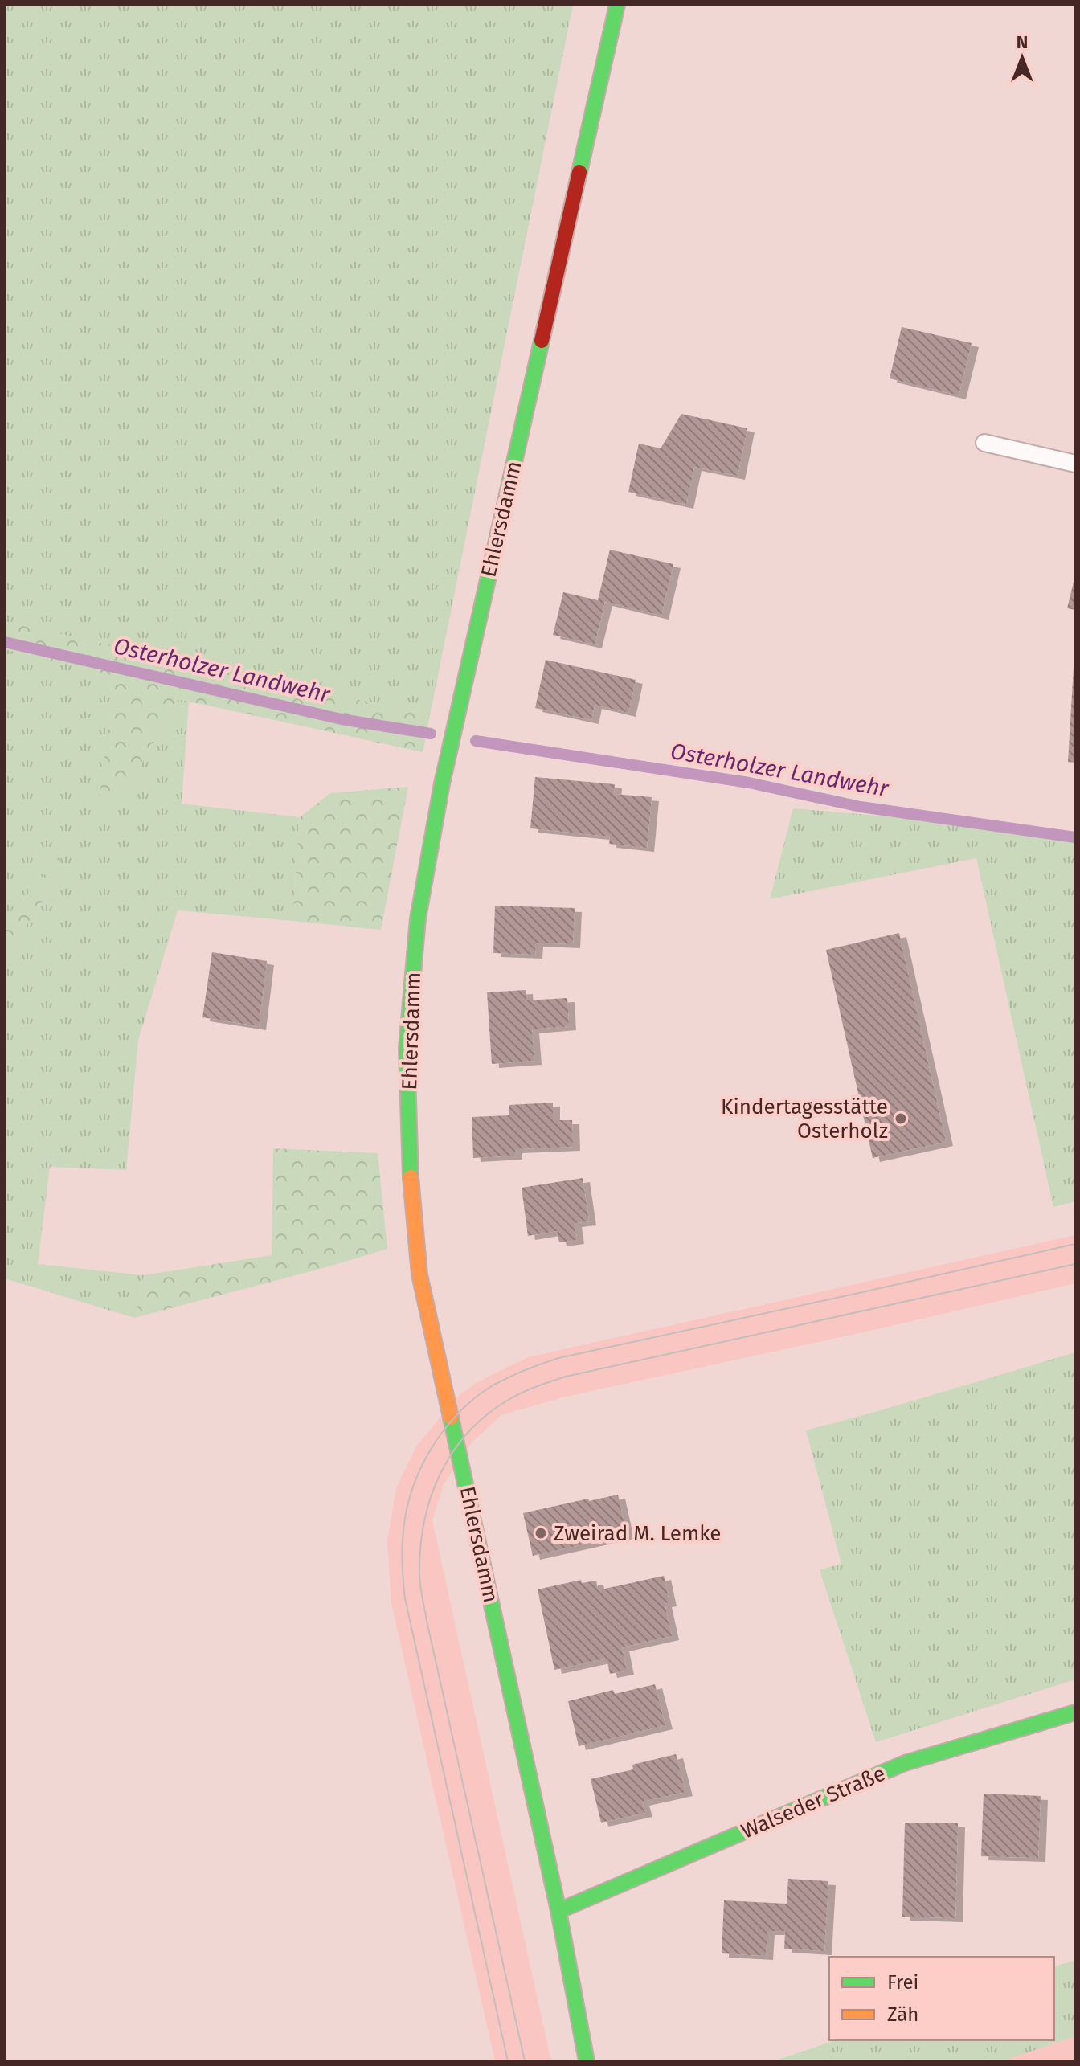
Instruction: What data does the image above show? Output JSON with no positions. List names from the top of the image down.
{
  "streets": {
    "street": ["Ehlersdamm", "Walseder Straße"]
  },
  "crossings": [
    ["Ehlersdamm", "Walseder Straße"]
  ],
  "water": ["Osterholzer Landwehr"],
  "places": ["Kindertagesstätte Osterholz", "Zweirad M. Lemke"],
  "legend": ["Frei", "Zäh"],
  "north": "top"
}
